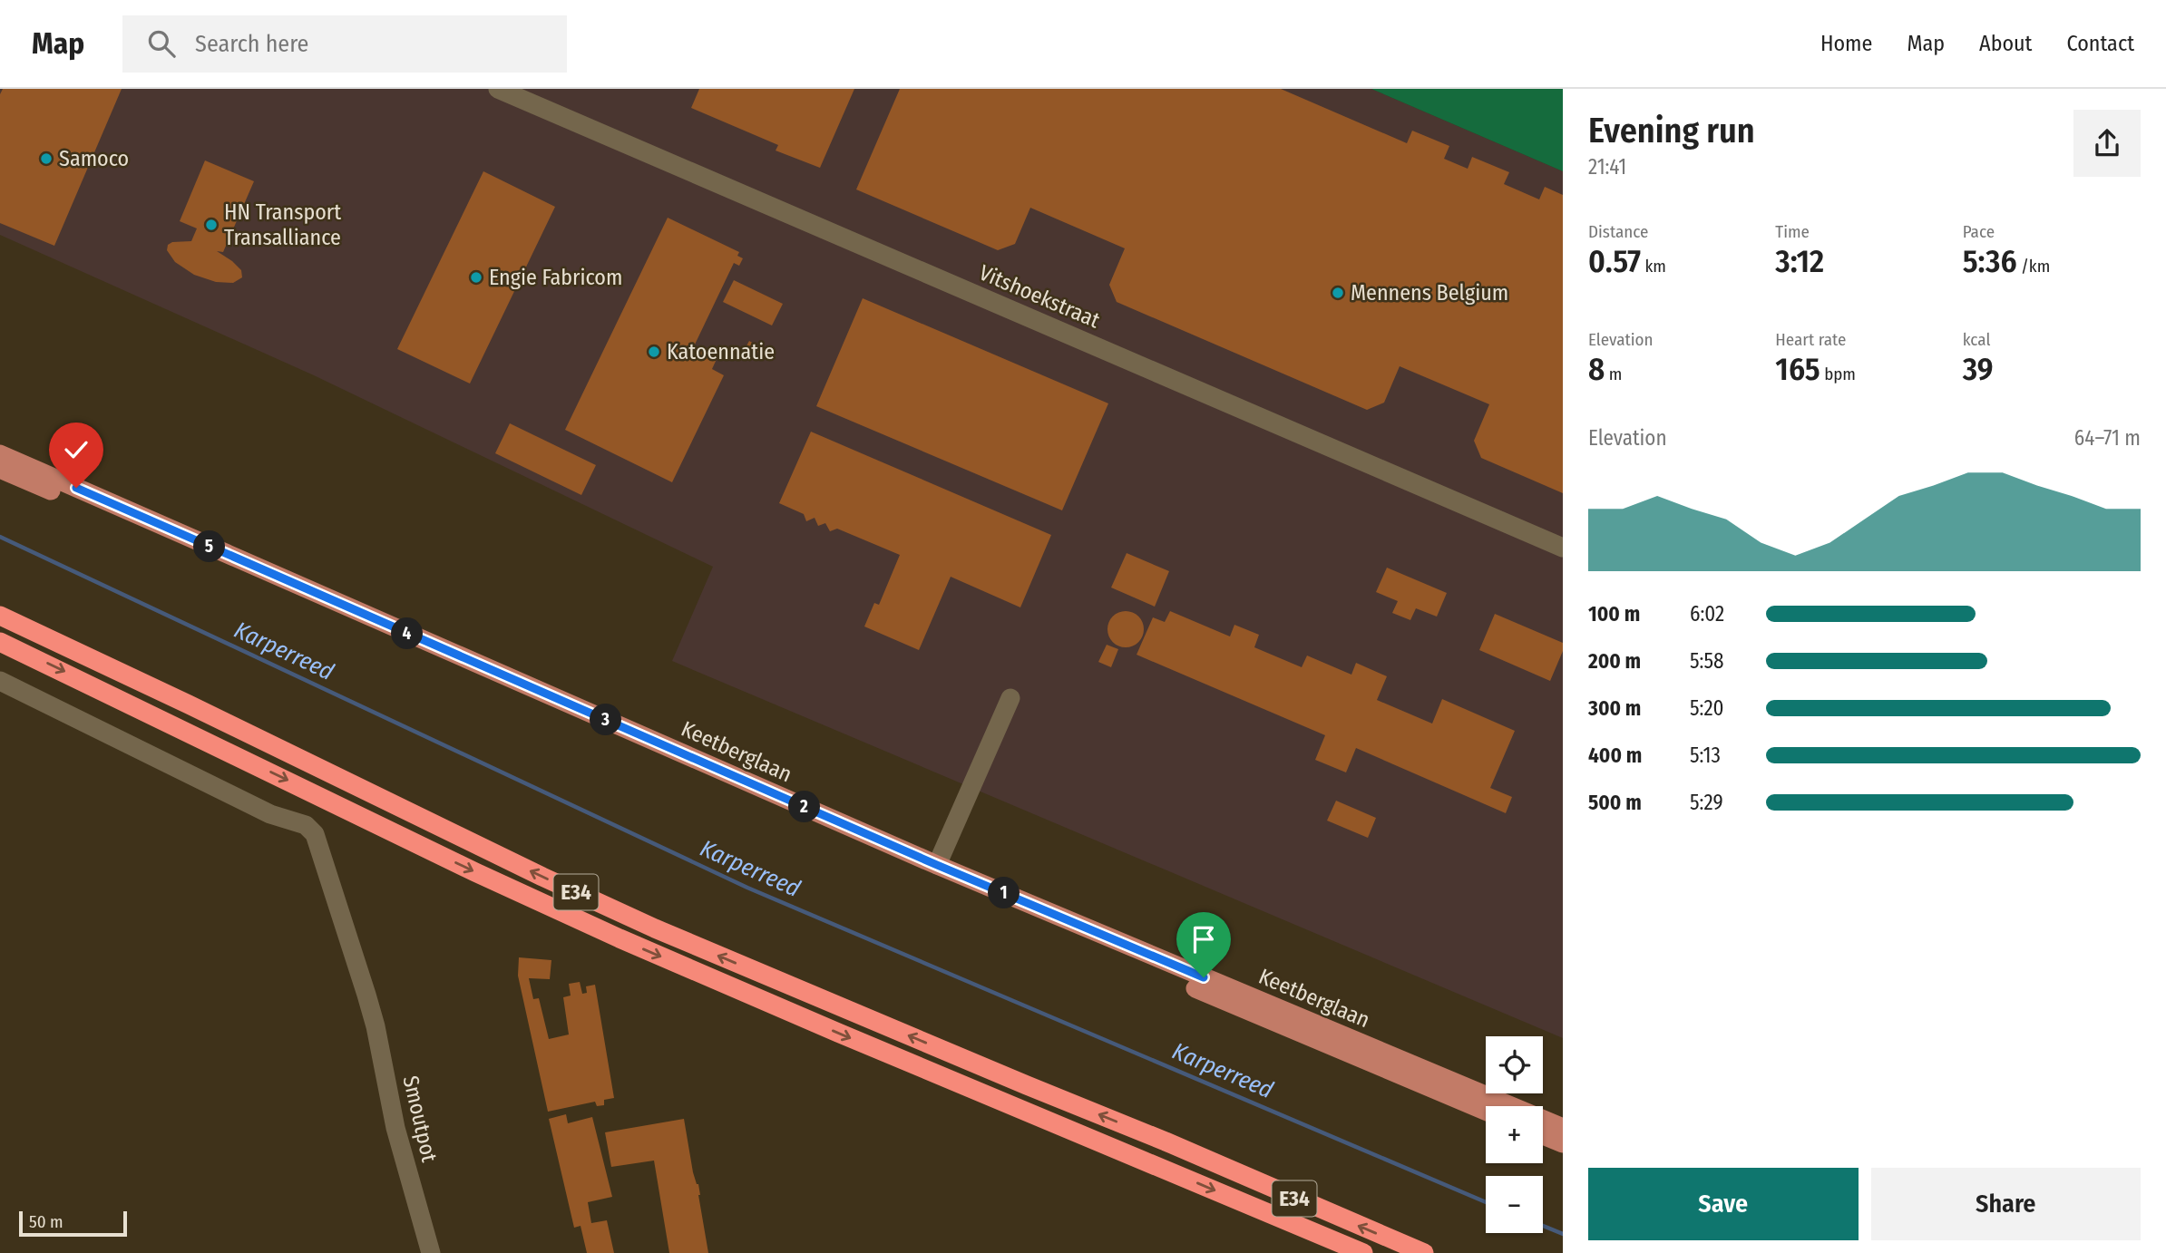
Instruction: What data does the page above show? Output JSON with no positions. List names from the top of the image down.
{
  "streets": {
    "highway": ["E34"],
    "main road": ["Keetberglaan"],
    "street": ["Vitshoekstraat", "Smoutpot"]
  },
  "water": ["Karperreed"],
  "places": [
    "Samoco",
    "HN Transport Transalliance",
    "Engie Fabricom",
    "Mennens Belgium",
    "Katoennatie"
  ],
  "scale_bar": "50 m",
  "page": {
    "header": "Map",
    "search": "Search here",
    "nav": [
      "Home",
      "Map",
      "About",
      "Contact"
    ],
    "heading": ["Evening run", "21:41"],
    "stats": [
      ["Distance", "0.57 km"],
      ["Time", "3:12"],
      ["Pace", "5:36 /km"],
      ["Elevation", "8 m"],
      ["Heart rate", "165 bpm"],
      ["kcal", "39"]
    ],
    "chart": ["Elevation", "64–71 m"],
    "pins": [
      "5",
      "4",
      "3",
      "2",
      "1"
    ],
    "list": [
      {
        "name": "100 m",
        "note": "6:02"
      },
      {
        "name": "200 m",
        "note": "5:58"
      },
      {
        "name": "300 m",
        "note": "5:20"
      },
      {
        "name": "400 m",
        "note": "5:13"
      },
      {
        "name": "500 m",
        "note": "5:29"
      }
    ],
    "map_buttons": ["+", "−"],
    "buttons": ["Save", "Share"],
    "scale": "50 m"
  }
}
